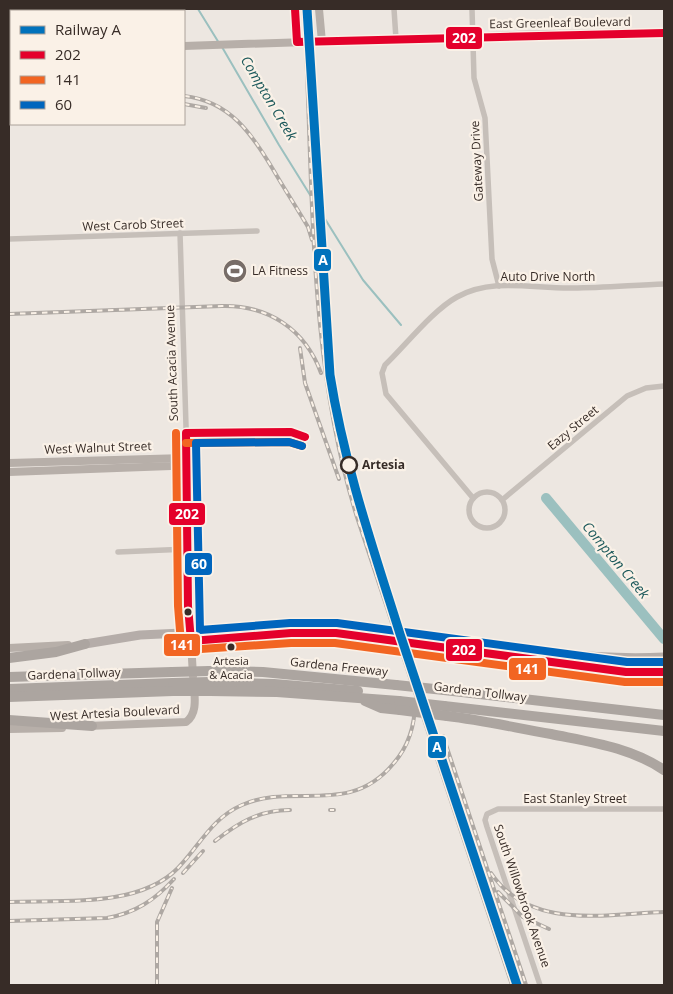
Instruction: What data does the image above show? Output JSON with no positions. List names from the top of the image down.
{
  "streets": {
    "highway": ["Gardena Freeway", "Gardena Tollway"],
    "street": [
      "East Greenleaf Boulevard",
      "Gateway Drive",
      "West Carob Street",
      "Auto Drive North",
      "South Acacia Avenue",
      "Eazy Street",
      "West Walnut Street",
      "West Artesia Boulevard",
      "East Stanley Street",
      "South Willowbrook Avenue"
    ]
  },
  "crossings": [
    ["East Greenleaf Boulevard", "Gateway Drive"],
    ["Gateway Drive", "Auto Drive North"],
    ["West Carob Street", "South Acacia Avenue"],
    ["Auto Drive North", "Eazy Street"],
    ["South Acacia Avenue", "West Walnut Street"],
    ["South Acacia Avenue", "West Artesia Boulevard"],
    ["Gardena Freeway", "Gardena Tollway"],
    ["East Stanley Street", "South Willowbrook Avenue"]
  ],
  "water": ["Compton Creek"],
  "places": {
    "sports": ["LA Fitness"],
    "other": ["Artesia", "Artesia & Acacia"]
  },
  "lines": [
    "rail line A",
    "transit line 202",
    "transit line 141",
    "transit line 60"
  ],
  "legend": [
    "Railway A",
    "202",
    "141",
    "60"
  ]
}
